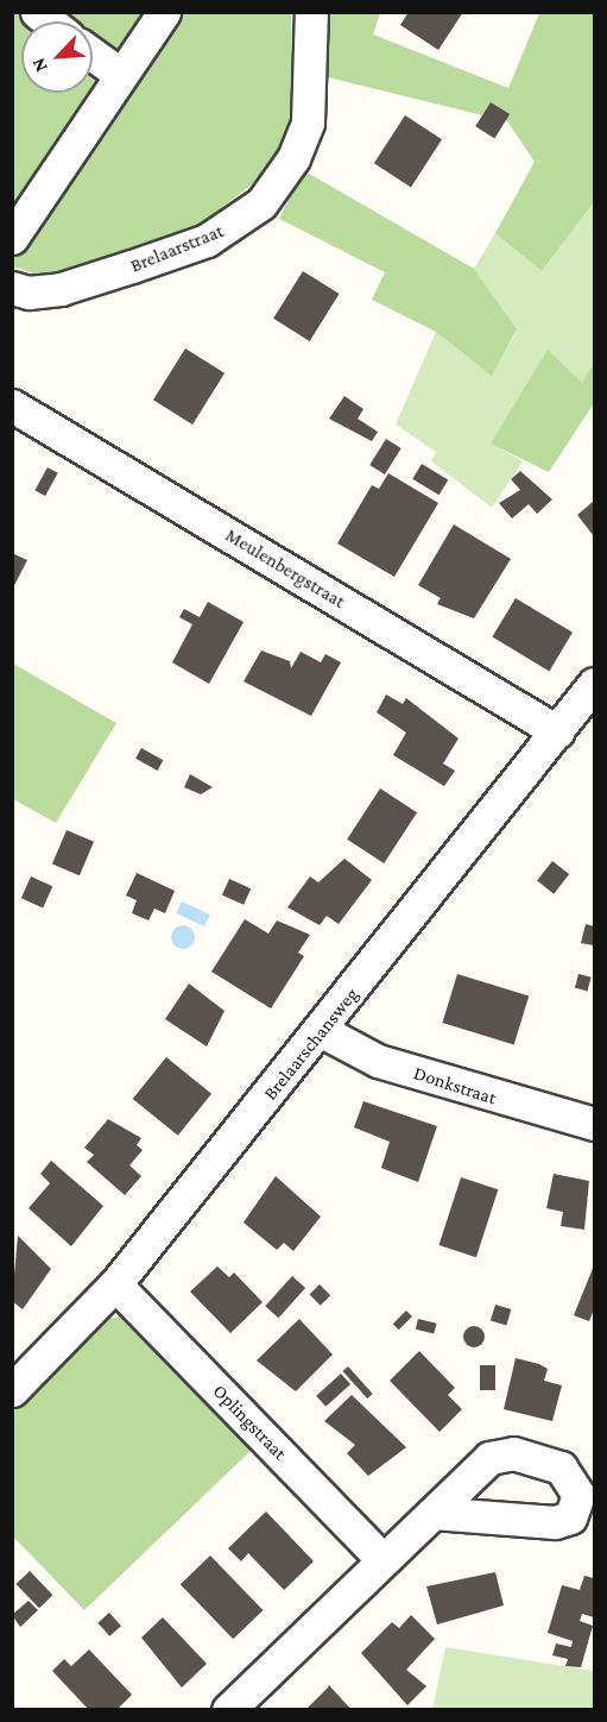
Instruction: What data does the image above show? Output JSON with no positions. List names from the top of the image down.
{
  "streets": {
    "street": [
      "Brelaarstraat",
      "Meulenbergstraat",
      "Brelaarschansweg",
      "Donkstraat",
      "Oplingstraat"
    ]
  },
  "crossings": [
    ["Meulenbergstraat", "Brelaarschansweg"],
    ["Brelaarschansweg", "Donkstraat"],
    ["Brelaarschansweg", "Oplingstraat"]
  ],
  "north": "bottom left"
}
